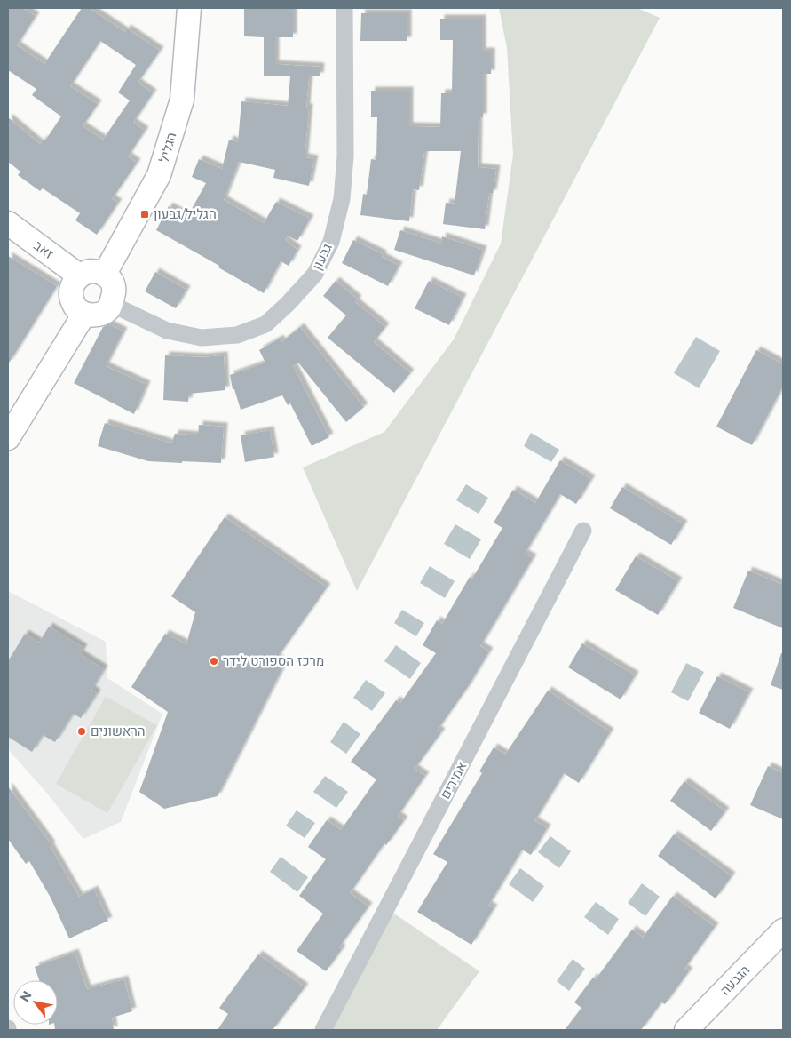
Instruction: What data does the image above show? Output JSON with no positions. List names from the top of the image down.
{
  "streets": {
    "street": [
      "הגליל",
      "זאב",
      "גבעון",
      "אמירים",
      "הגבעה"
    ]
  },
  "crossings": [
    ["הגליל", "זאב"],
    ["הגליל", "גבעון"],
    ["זאב", "גבעון"]
  ],
  "places": {
    "transit": ["הגליל/גבעון"],
    "other": ["מרכז הספורט לידר", "הראשונים"]
  },
  "north": "top left"
}
